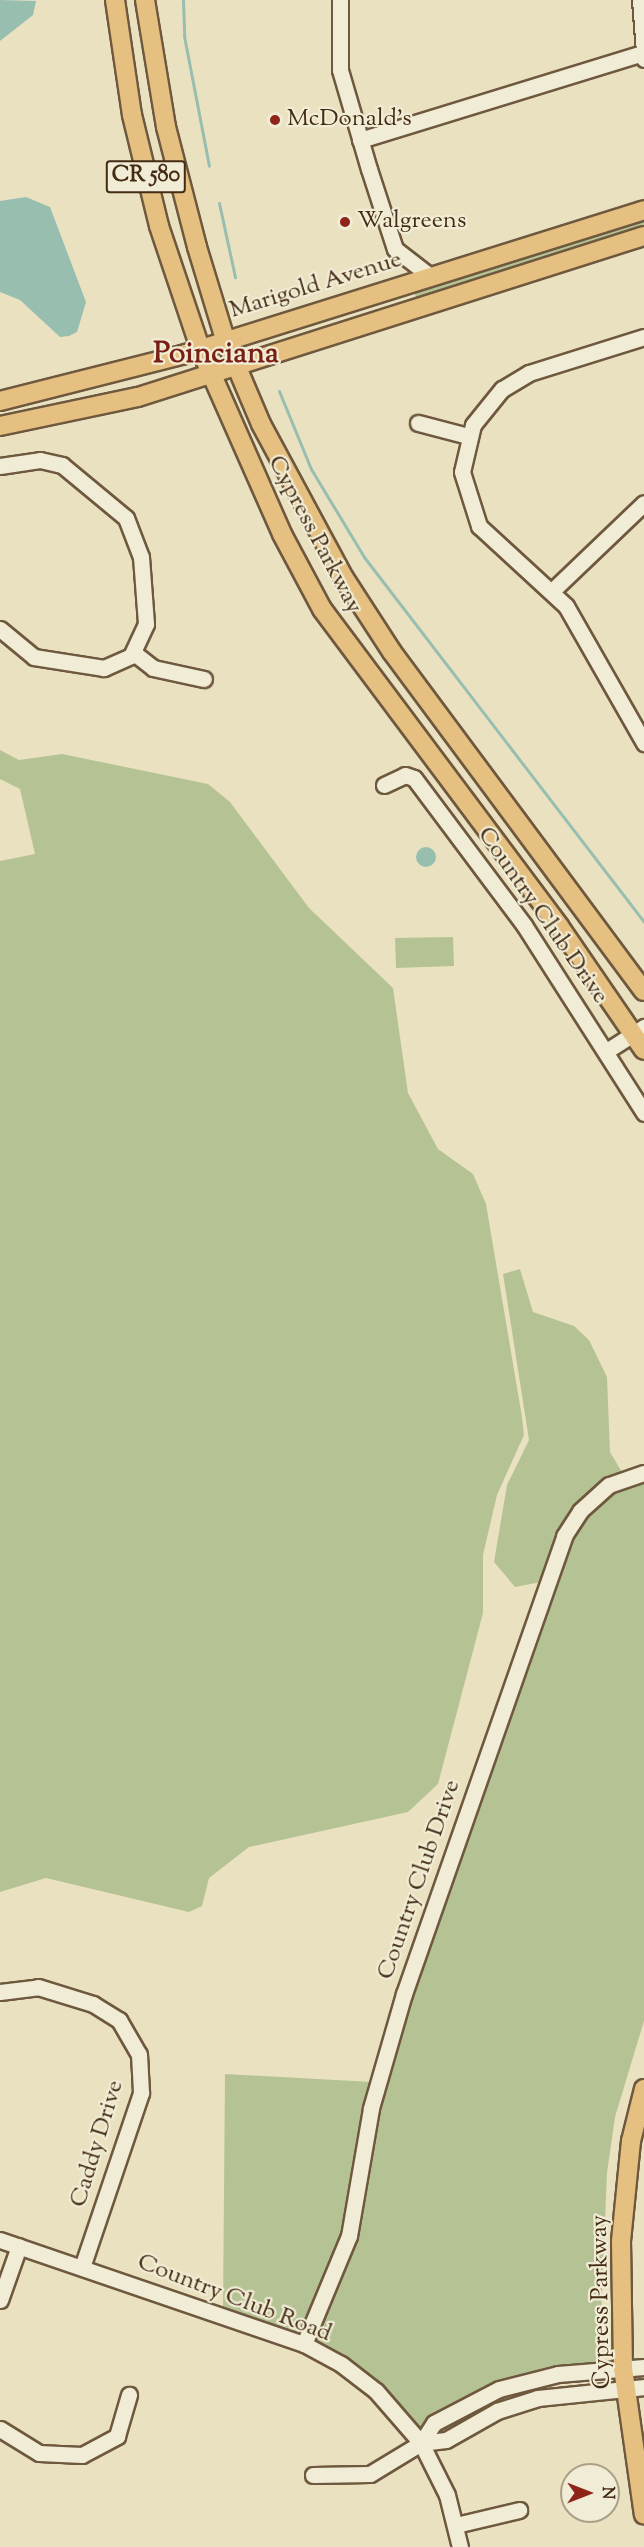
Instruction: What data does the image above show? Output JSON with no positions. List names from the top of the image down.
{
  "streets": {
    "main road": ["CR 580", "Marigold Avenue", "Cypress Parkway"],
    "street": ["Country Club Drive", "Caddy Drive", "Country Club Road"]
  },
  "crossings": [
    ["Marigold Avenue", "Cypress Parkway"],
    ["Country Club Drive", "Country Club Road"],
    ["Caddy Drive", "Country Club Road"]
  ],
  "districts": ["Poinciana"],
  "places": ["McDonald's", "Walgreens"],
  "north": "right"
}
